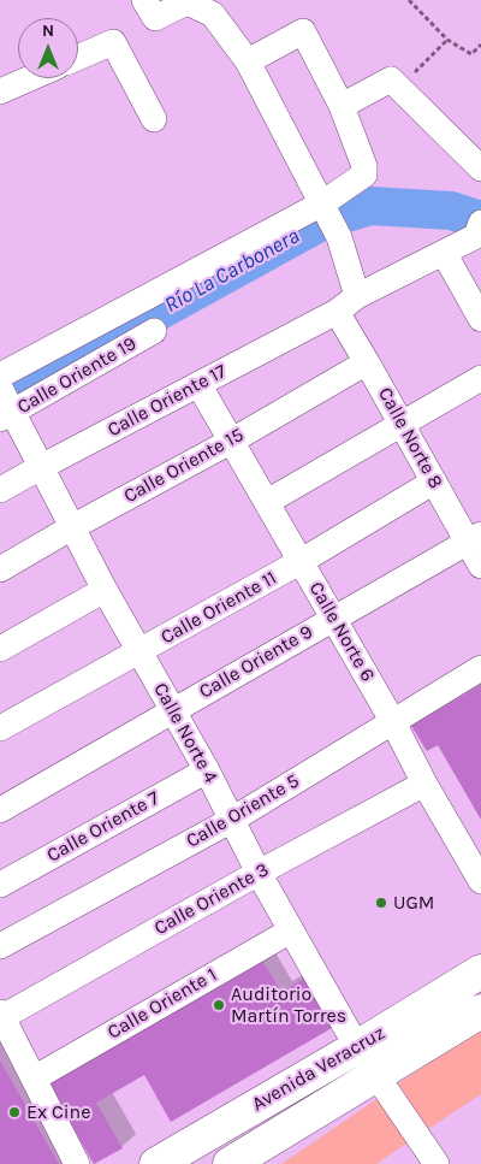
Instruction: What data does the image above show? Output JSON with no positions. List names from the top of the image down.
{
  "streets": {
    "main road": ["Avenida Veracruz"],
    "street": [
      "Calle Oriente 19",
      "Calle Oriente 17",
      "Calle Norte 8",
      "Calle Oriente 15",
      "Calle Oriente 11",
      "Calle Norte 6",
      "Calle Oriente 9",
      "Calle Norte 4",
      "Calle Oriente 5",
      "Calle Oriente 7",
      "Calle Oriente 3",
      "Calle Oriente 1"
    ]
  },
  "crossings": [
    ["Calle Oriente 19", "Calle Norte 4"],
    ["Calle Oriente 17", "Calle Norte 8"],
    ["Calle Oriente 17", "Calle Norte 6"],
    ["Calle Oriente 17", "Calle Norte 4"],
    ["Calle Norte 8", "Calle Oriente 15"],
    ["Calle Norte 8", "Calle Oriente 11"],
    ["Calle Norte 8", "Calle Oriente 9"],
    ["Calle Oriente 15", "Calle Norte 6"],
    ["Calle Oriente 15", "Calle Norte 4"],
    ["Calle Oriente 11", "Calle Norte 6"],
    ["Calle Oriente 11", "Calle Norte 4"],
    ["Calle Norte 6", "Calle Oriente 9"],
    ["Calle Norte 6", "Calle Oriente 5"],
    ["Calle Norte 6", "Calle Oriente 3"],
    ["Calle Oriente 9", "Calle Norte 4"],
    ["Calle Norte 4", "Calle Oriente 5"],
    ["Calle Norte 4", "Calle Oriente 7"],
    ["Calle Norte 4", "Calle Oriente 3"],
    ["Calle Norte 4", "Calle Oriente 1"],
    ["Calle Norte 4", "Avenida Veracruz"]
  ],
  "water": ["Río La Carbonera"],
  "places": ["UGM", "Auditorio Martín Torres", "Ex Cine"],
  "north": "top"
}
